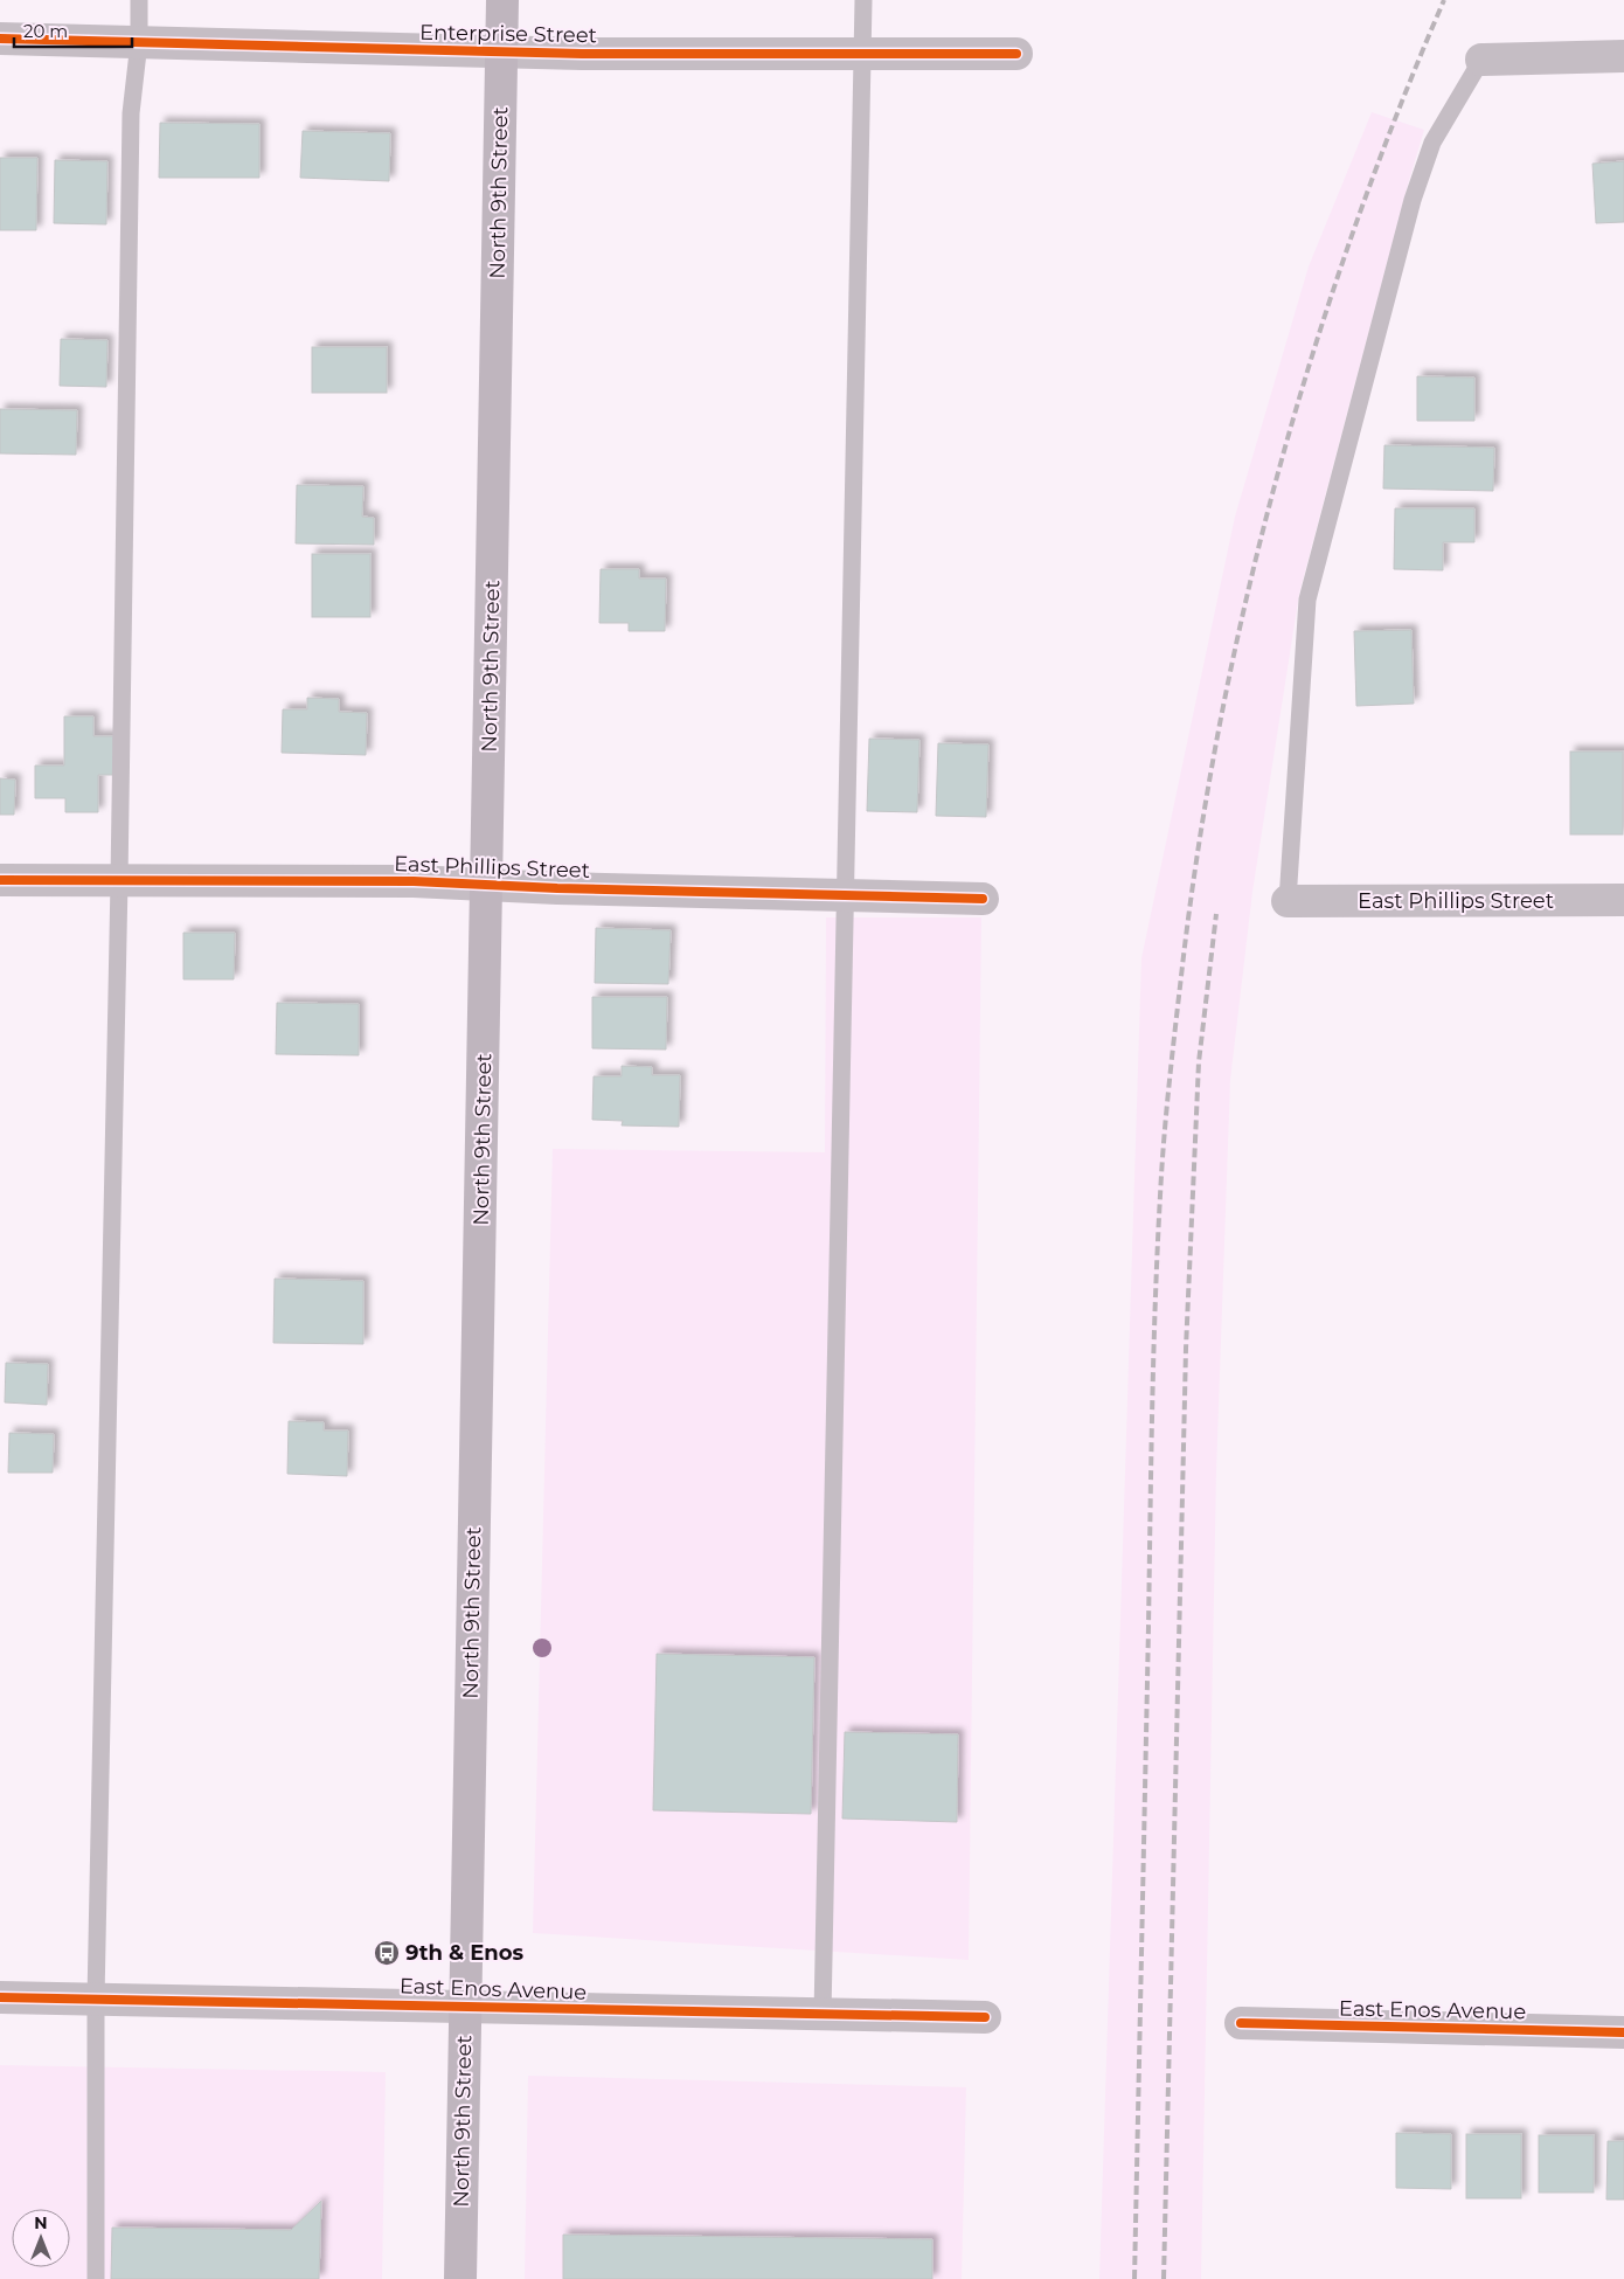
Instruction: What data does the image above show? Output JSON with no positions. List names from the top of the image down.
{
  "streets": {
    "main road": ["North 9th Street"],
    "street": ["Enterprise Street", "East Phillips Street", "East Enos Avenue"]
  },
  "crossings": [
    ["Enterprise Street", "North 9th Street"],
    ["North 9th Street", "East Phillips Street"],
    ["North 9th Street", "East Enos Avenue"]
  ],
  "places": {
    "bus stop": ["9th & Enos"]
  },
  "scale_bar": "20 m",
  "north": "top"
}
